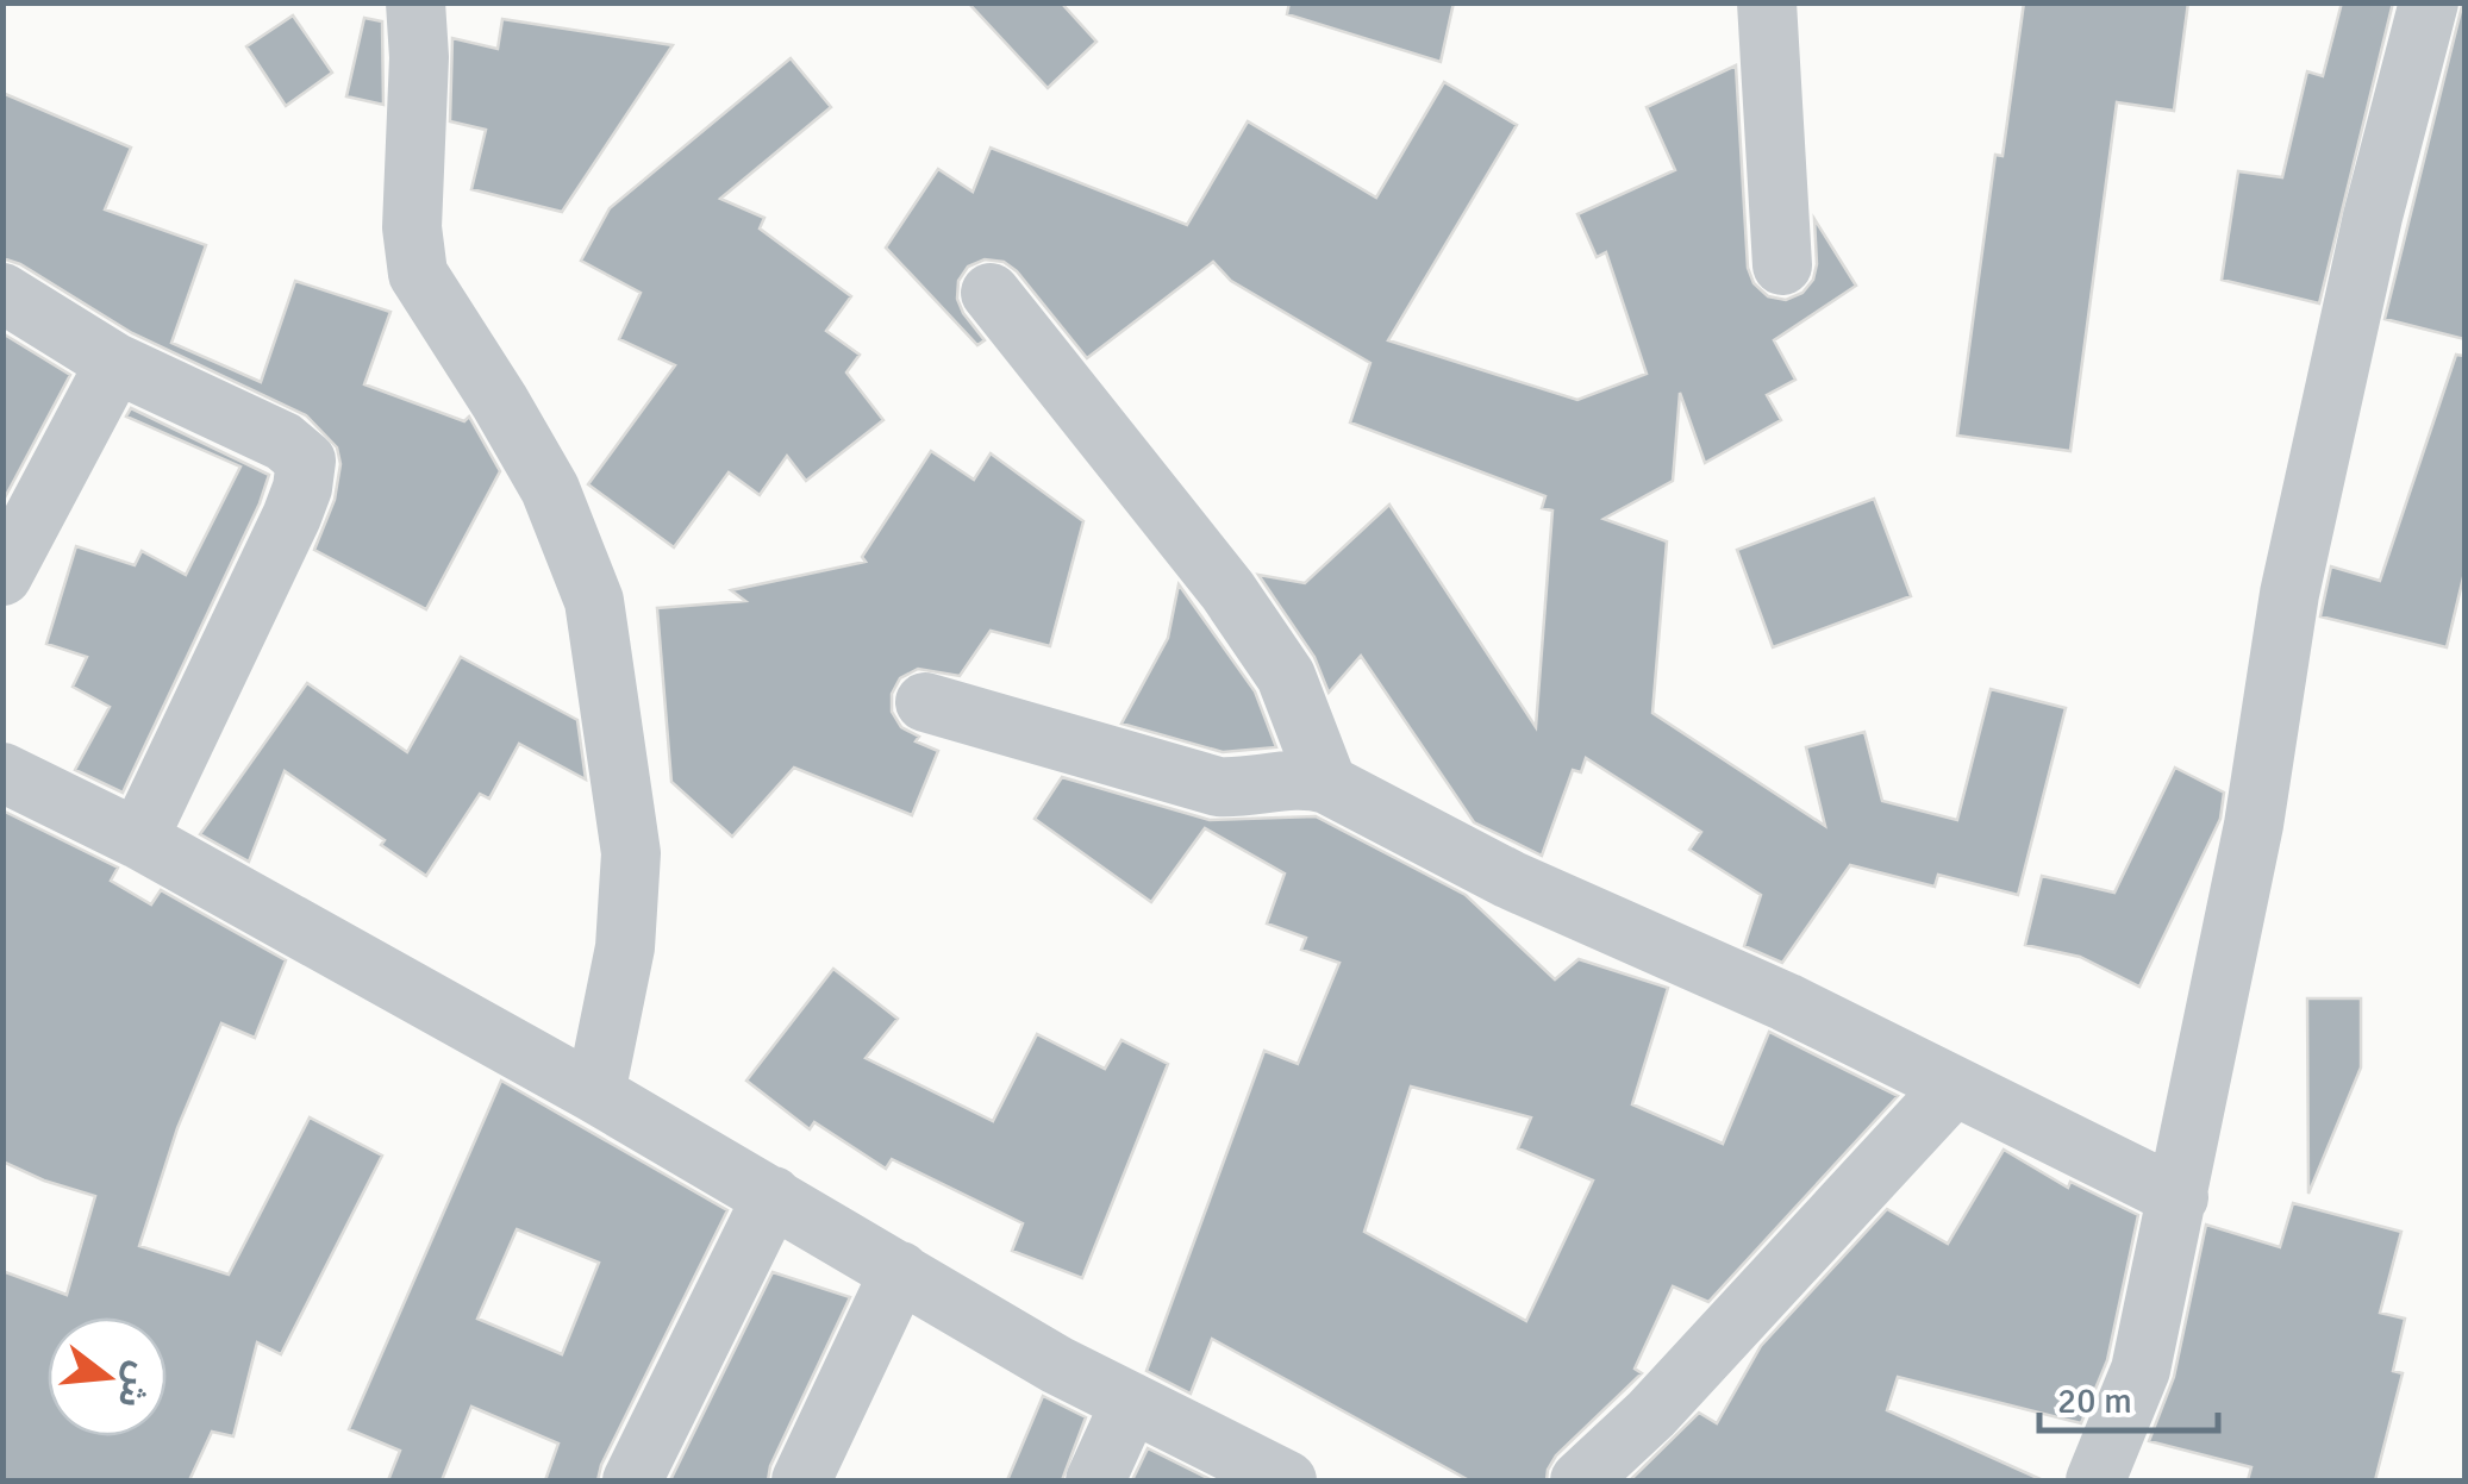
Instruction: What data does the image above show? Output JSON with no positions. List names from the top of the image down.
{
  "scale_bar": "20 m",
  "north": "right"
}
